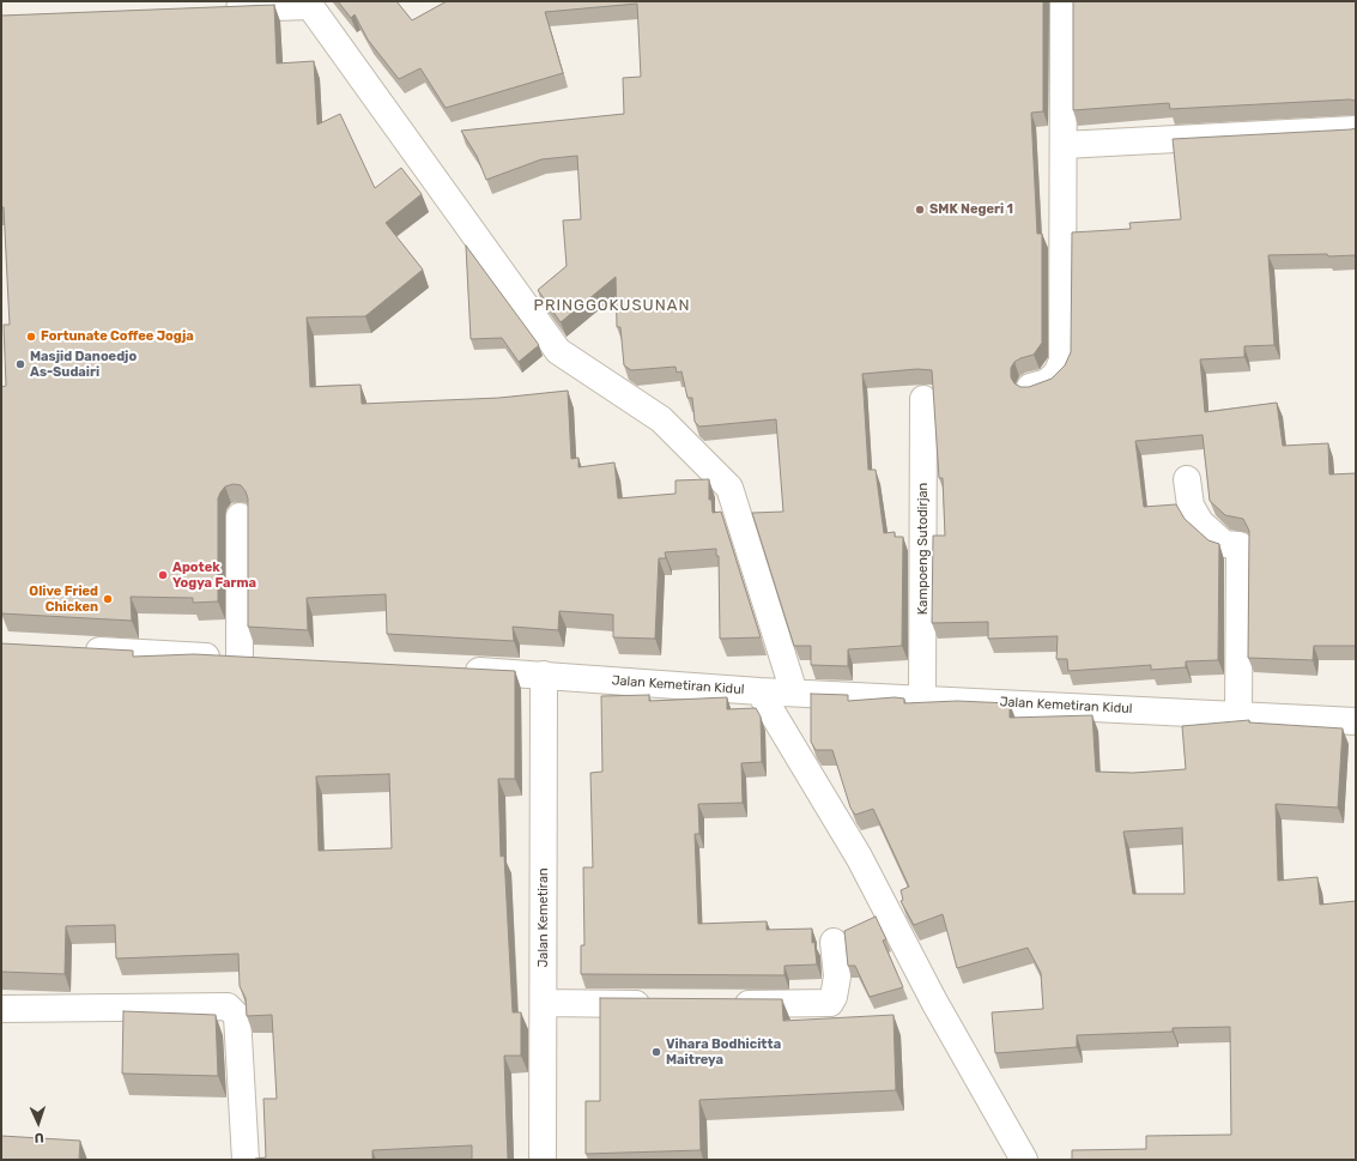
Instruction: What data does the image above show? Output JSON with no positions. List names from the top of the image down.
{
  "streets": {
    "street": ["Kampoeng Sutodirjan", "Jalan Kemetiran Kidul", "Jalan Kemetiran"]
  },
  "crossings": [
    ["Kampoeng Sutodirjan", "Jalan Kemetiran Kidul"],
    ["Jalan Kemetiran Kidul", "Jalan Kemetiran"]
  ],
  "districts": ["PRINGGOKUSUNAN"],
  "places": [
    "SMK Negeri 1",
    "Fortunate Coffee Jogja",
    "Masjid Danoedjo As-Sudairi",
    "Apotek Yogya Farma",
    "Olive Fried Chicken",
    "Vihara Bodhicitta Maitreya"
  ],
  "north": "bottom"
}
